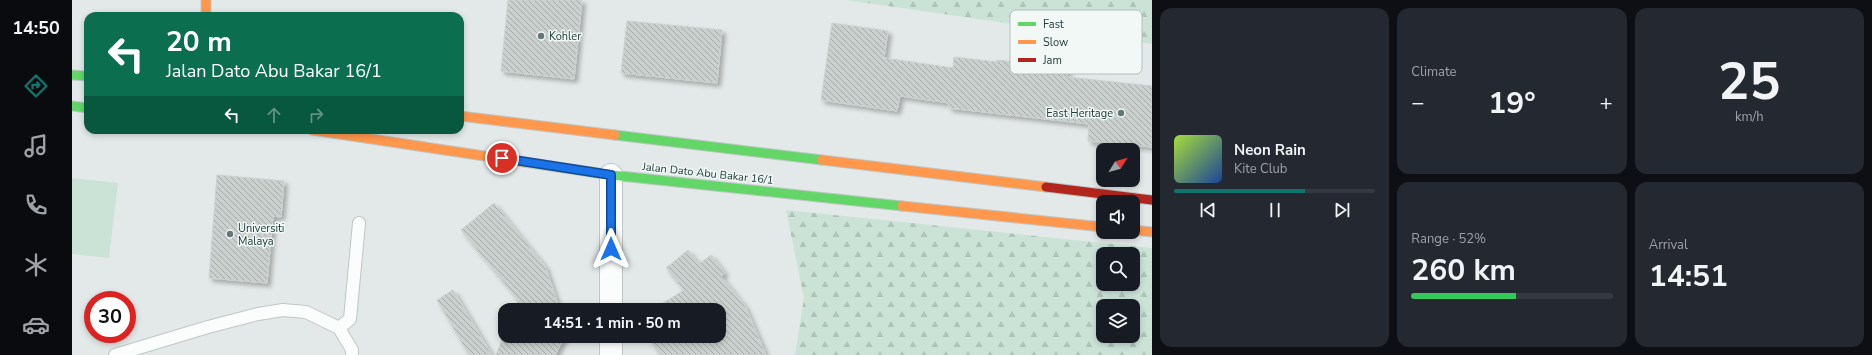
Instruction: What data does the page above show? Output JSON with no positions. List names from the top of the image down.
{
  "streets": {
    "main road": ["Jalan Dato Abu Bakar 16/1"]
  },
  "places": ["Kohler", "East Heritage", "Universiti Malaya"],
  "legend": ["Fast", "Slow", "Jam"],
  "north": "top right",
  "page": {
    "tabs": "14:50",
    "tile": [
      "Climate",
      ["25", "km/h"],
      ["Range · 52%", "260 km"],
      ["Arrival", "14:51"]
    ],
    "turn": ["20 m", "Jalan Dato Abu Bakar 16/1"],
    "heat": ["−", "19°", "+"],
    "song": ["Neon Rain", "Kite Club"],
    "limit": "30",
    "trip": "14:51 · 1 min · 50 m"
  }
}
